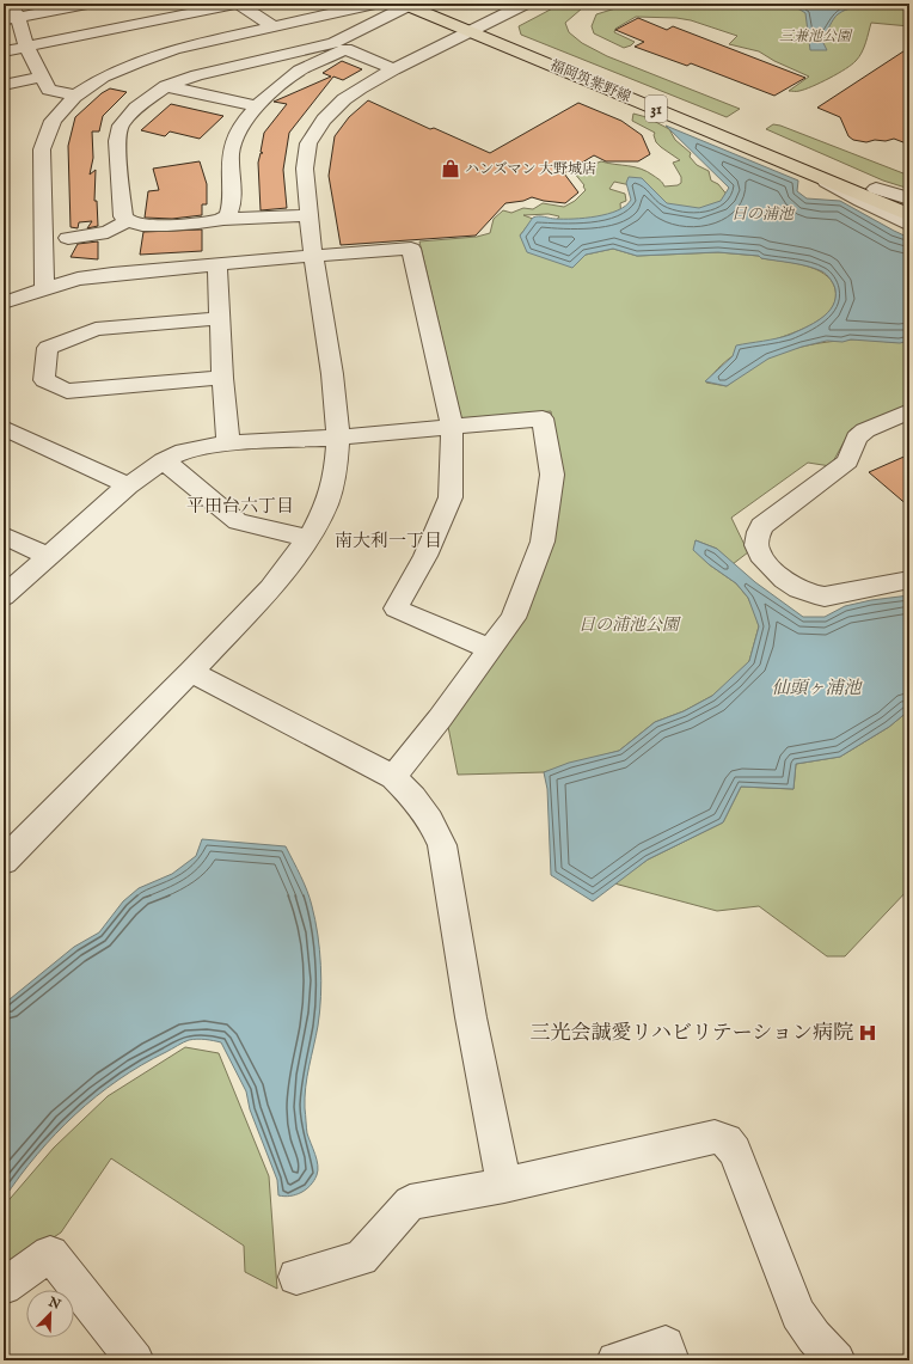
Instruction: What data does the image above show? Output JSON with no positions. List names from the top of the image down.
{
  "streets": {
    "main road": ["福岡筑紫野線", "31"]
  },
  "districts": ["平田台六丁目", "南大利一丁目"],
  "water": ["日の浦池", "仙頭ヶ浦池"],
  "parks": ["三兼池公園", "日の浦池公園"],
  "places": {
    "shop": ["ハンズマン 大野城店"],
    "hospital": ["三光会誠愛リハビリテーション病院"]
  },
  "north": "top right"
}
